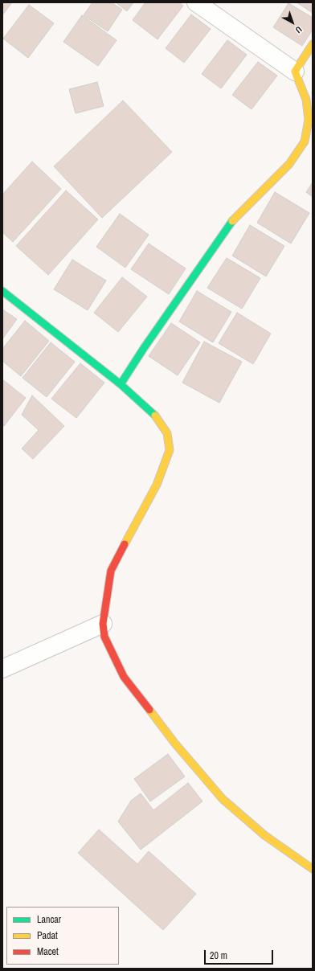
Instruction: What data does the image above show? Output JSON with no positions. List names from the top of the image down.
{
  "legend": ["Lancar", "Padat", "Macet"],
  "scale_bar": "20 m",
  "north": "bottom right"
}
